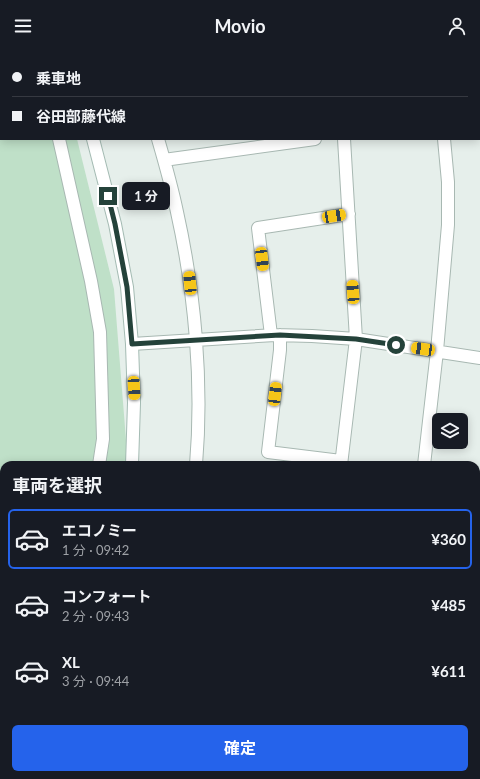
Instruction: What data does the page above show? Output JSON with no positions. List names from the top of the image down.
{
  "page": {
    "header": "Movio",
    "banner": ["乗車地", "谷田部藤代線"],
    "bubble": "1 分",
    "heading": "車両を選択",
    "list": [
      {
        "name": "エコノミー",
        "note": "1 分 · 09:42",
        "value": "¥360"
      },
      {
        "name": "コンフォート",
        "note": "2 分 · 09:43",
        "value": "¥485"
      },
      {
        "name": "XL",
        "note": "3 分 · 09:44",
        "value": "¥611"
      }
    ],
    "buttons": "確定"
  }
}
